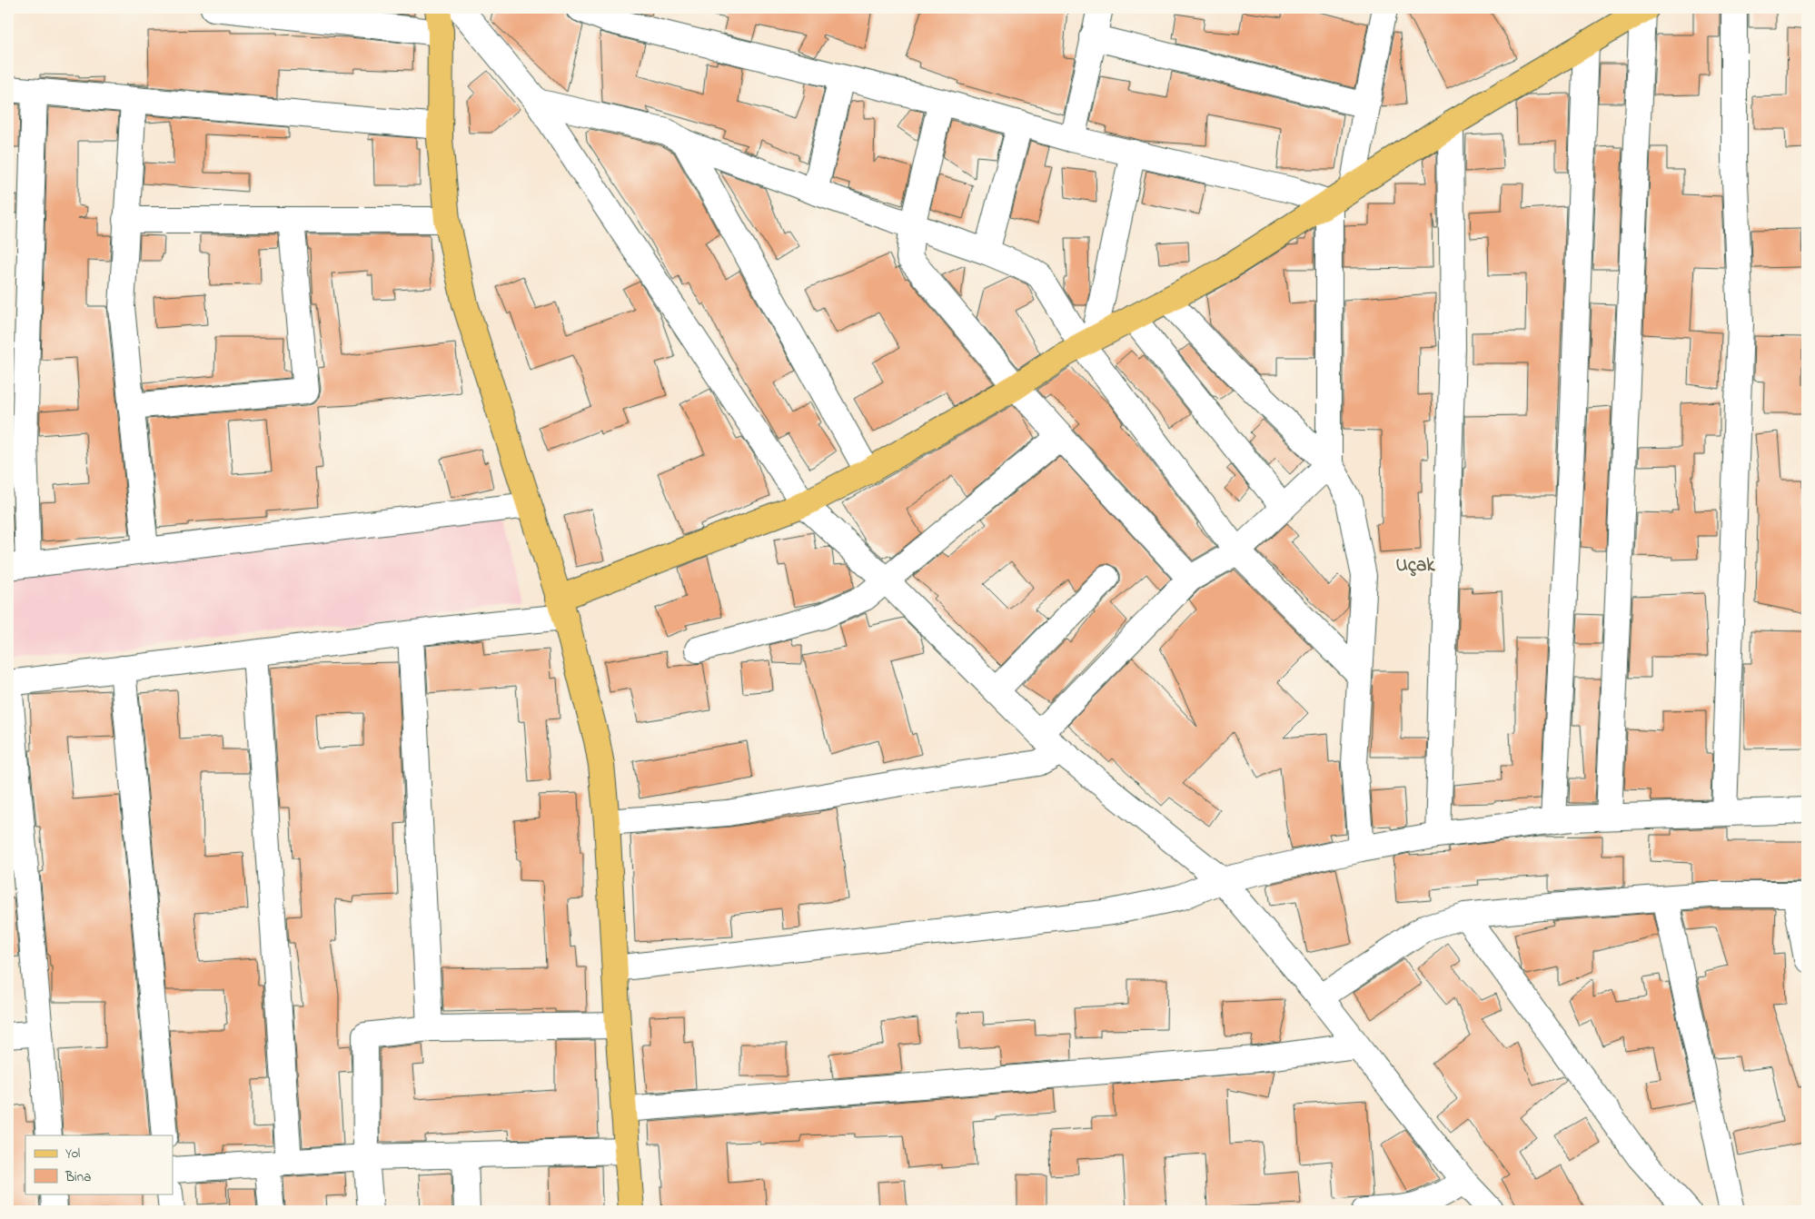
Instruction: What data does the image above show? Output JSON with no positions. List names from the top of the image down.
{
  "districts": ["Uçak"],
  "legend": ["Yol", "Bina"]
}
